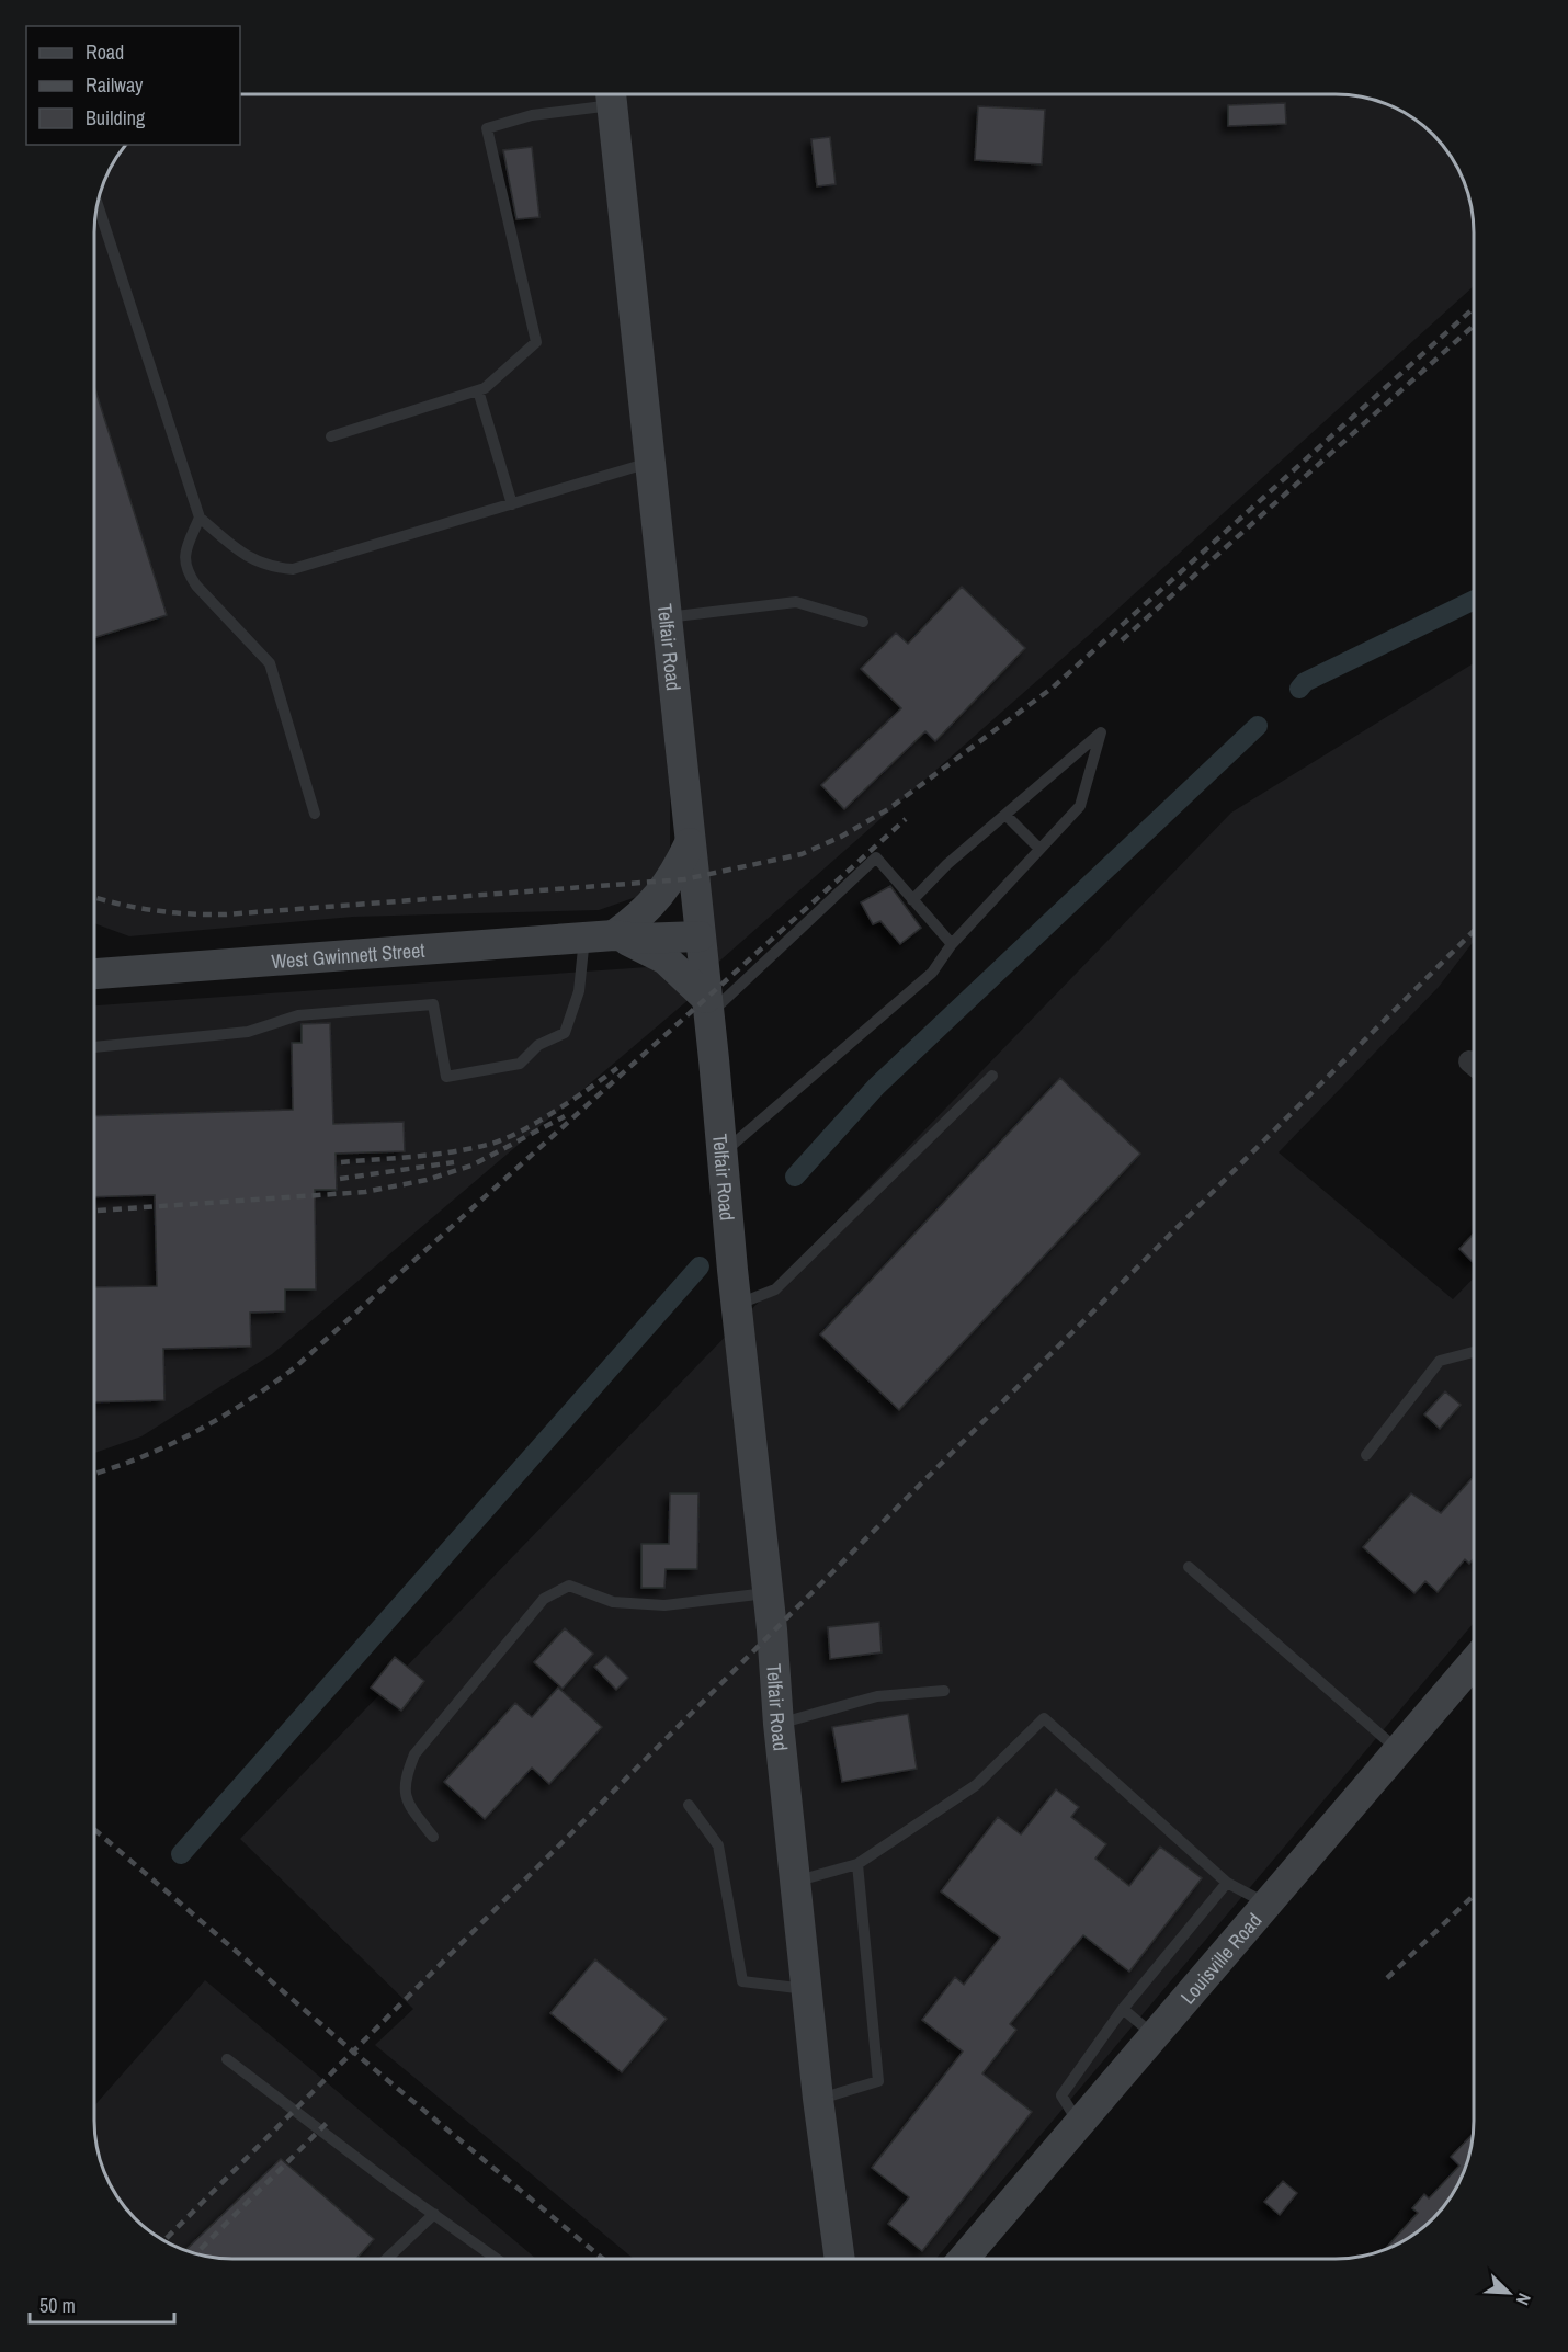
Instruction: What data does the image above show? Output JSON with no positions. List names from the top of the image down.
{
  "streets": {
    "street": ["Telfair Road", "West Gwinnett Street", "Louisville Road"]
  },
  "crossings": [
    ["Telfair Road", "West Gwinnett Street"]
  ],
  "legend": ["Road", "Railway", "Building"],
  "scale_bar": "50 m",
  "north": "bottom right"
}
